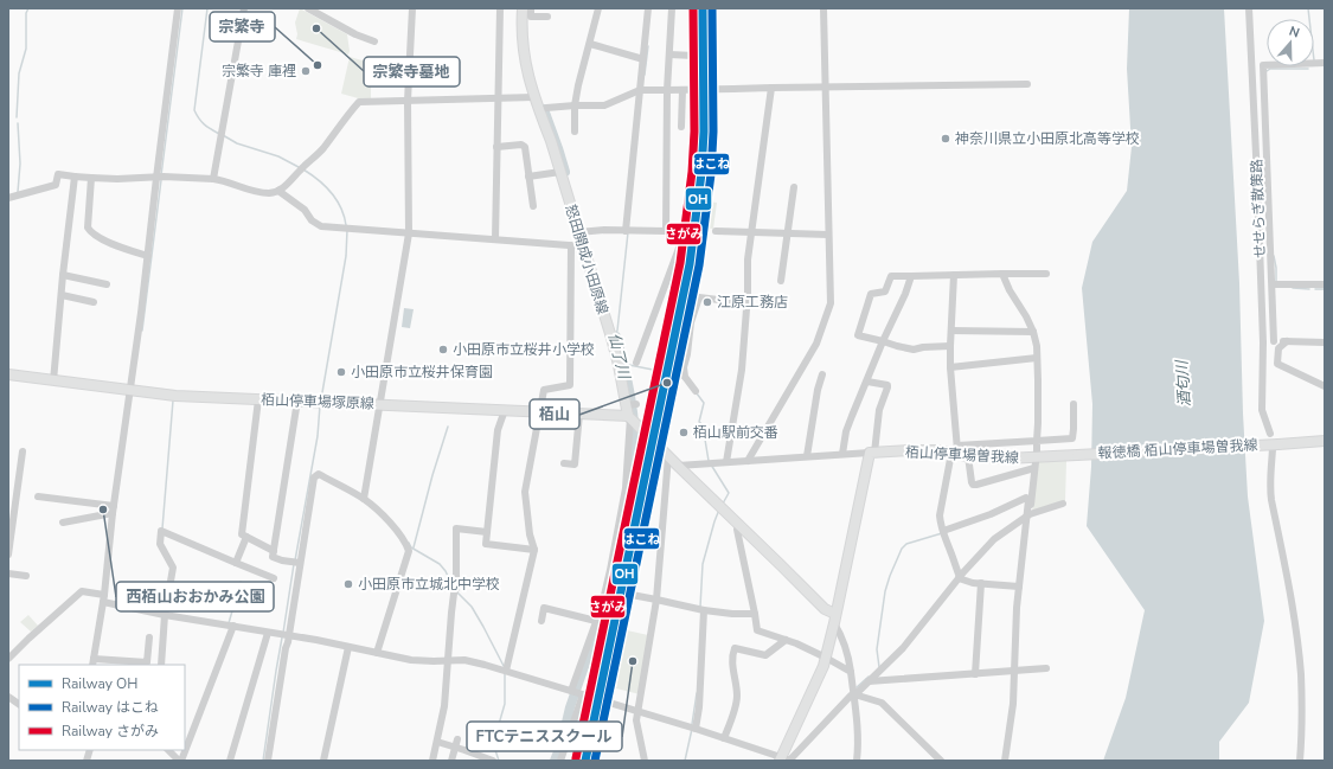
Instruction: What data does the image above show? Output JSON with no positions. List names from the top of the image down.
{
  "streets": {
    "main road": [
      "怒田開成小田原線",
      "栢山停車場塚原線",
      "報徳橋 栢山停車場曽我線",
      "栢山停車場曽我線"
    ],
    "street": ["せせらぎ散策路"]
  },
  "crossings": [
    ["怒田開成小田原線", "栢山停車場塚原線"],
    ["報徳橋 栢山停車場曽我線", "栢山停車場曽我線"]
  ],
  "water": ["仙了川", "酒匂川"],
  "places": [
    "宗繁寺墓地",
    "宗繁寺",
    "宗繁寺 庫裡",
    "神奈川県立小田原北高等学校",
    "江原工務店",
    "小田原市立桜井小学校",
    "小田原市立桜井保育園",
    "栢山",
    "栢山駅前交番",
    "西栢山おおかみ公園",
    "小田原市立城北中学校",
    "FTCテニススクール"
  ],
  "lines": ["rail line OH", "rail line はこね", "rail line さがみ"],
  "legend": ["Railway OH", "Railway はこね", "Railway さがみ"],
  "north": "top"
}
